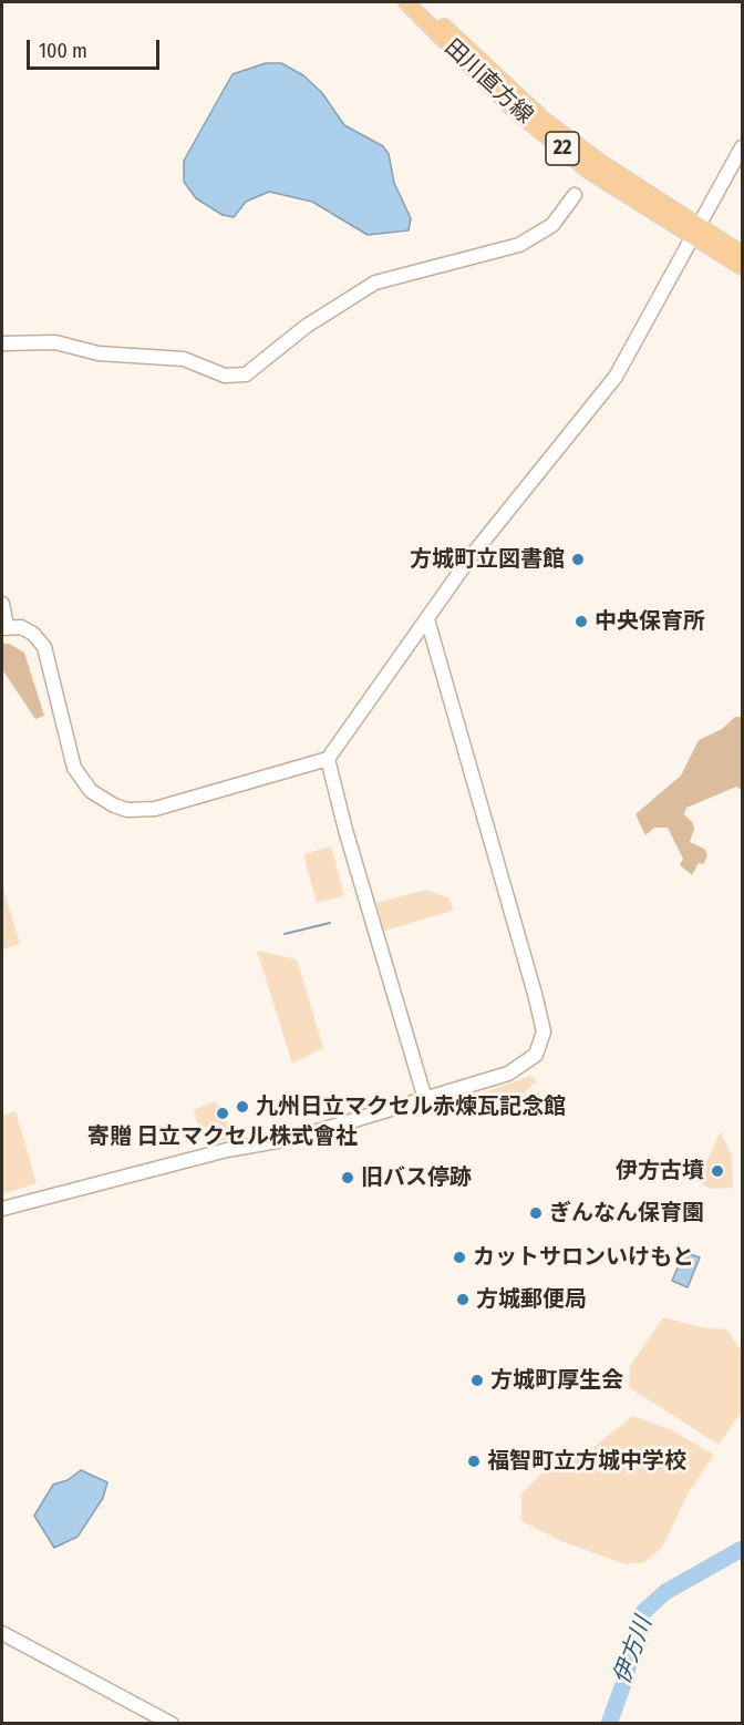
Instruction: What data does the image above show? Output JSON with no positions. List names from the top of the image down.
{
  "streets": {
    "main road": ["田川直方線", "22"]
  },
  "water": ["伊方川"],
  "places": [
    "方城町立図書館",
    "中央保育所",
    "九州日立マクセル赤煉瓦記念館",
    "寄贈 日立マクセル株式會社",
    "伊方古墳",
    "旧バス停跡",
    "ぎんなん保育園",
    "カットサロンいけもと",
    "方城郵便局",
    "方城町厚生会",
    "福智町立方城中学校"
  ],
  "scale_bar": "100 m"
}
